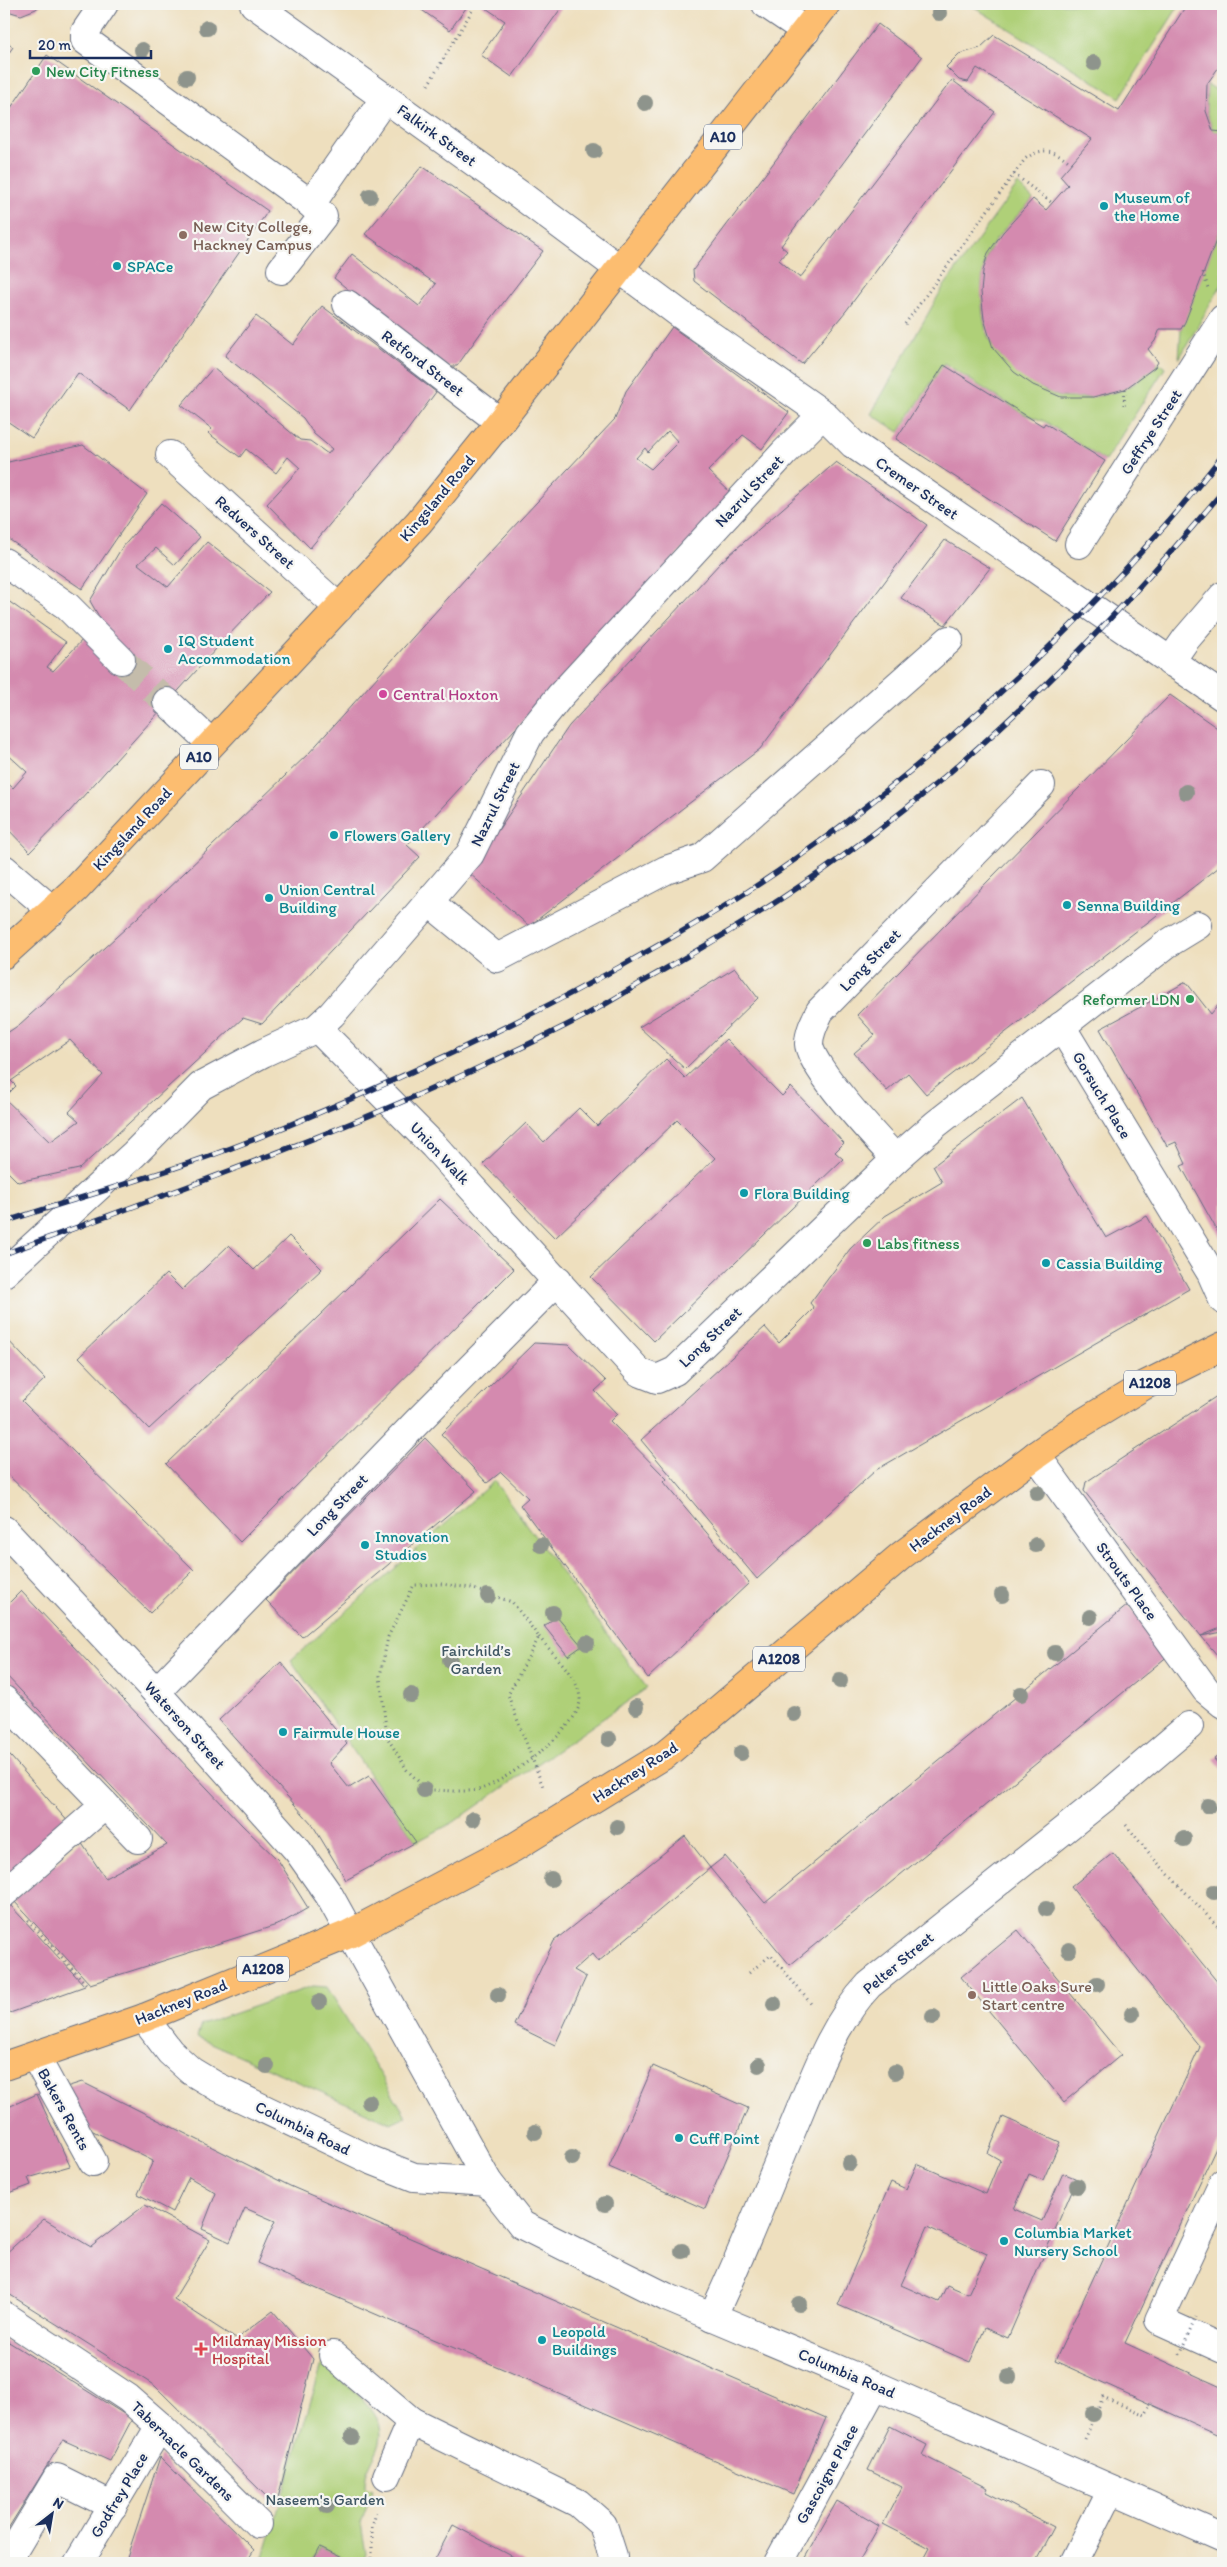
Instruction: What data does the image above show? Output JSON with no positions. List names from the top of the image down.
{
  "streets": {
    "main road": [
      "A10",
      "Kingsland Road",
      "A1208",
      "Hackney Road"
    ],
    "street": [
      "Falkirk Street",
      "Retford Street",
      "Geffrye Street",
      "Cremer Street",
      "Nazrul Street",
      "Redvers Street",
      "Long Street",
      "Gorsuch Place",
      "Union Walk",
      "Strouts Place",
      "Waterson Street",
      "Pelter Street",
      "Bakers Rents",
      "Columbia Road",
      "Tabernacle Gardens",
      "Gascoigne Place",
      "Godfrey Place"
    ]
  },
  "crossings": [
    ["Falkirk Street", "Cremer Street"],
    ["Falkirk Street", "Kingsland Road"],
    ["Retford Street", "Kingsland Road"],
    ["Cremer Street", "Nazrul Street"],
    ["Cremer Street", "Kingsland Road"],
    ["Nazrul Street", "Union Walk"],
    ["Kingsland Road", "Redvers Street"],
    ["Long Street", "Union Walk"],
    ["Long Street", "Waterson Street"],
    ["Hackney Road", "Strouts Place"],
    ["Hackney Road", "Waterson Street"],
    ["Hackney Road", "Bakers Rents"],
    ["Hackney Road", "Columbia Road"],
    ["Waterson Street", "Columbia Road"],
    ["Pelter Street", "Columbia Road"],
    ["Columbia Road", "Gascoigne Place"],
    ["Tabernacle Gardens", "Godfrey Place"]
  ],
  "parks": ["Fairchild’s Garden", "Naseem's Garden"],
  "places": {
    "other": [
      "New City Fitness",
      "Museum of the Home",
      "New City College, Hackney Campus",
      "SPACe",
      "IQ Student Accommodation",
      "Central Hoxton",
      "Flowers Gallery",
      "Union Central Building",
      "Senna Building",
      "Reformer LDN",
      "Flora Building",
      "Labs fitness",
      "Cassia Building",
      "Innovation Studios",
      "Fairmule House",
      "Little Oaks Sure Start centre",
      "Cuff Point",
      "Columbia Market Nursery School",
      "Leopold Buildings"
    ],
    "health": ["Mildmay Mission Hospital"]
  },
  "scale_bar": "20 m",
  "north": "top right"
}
